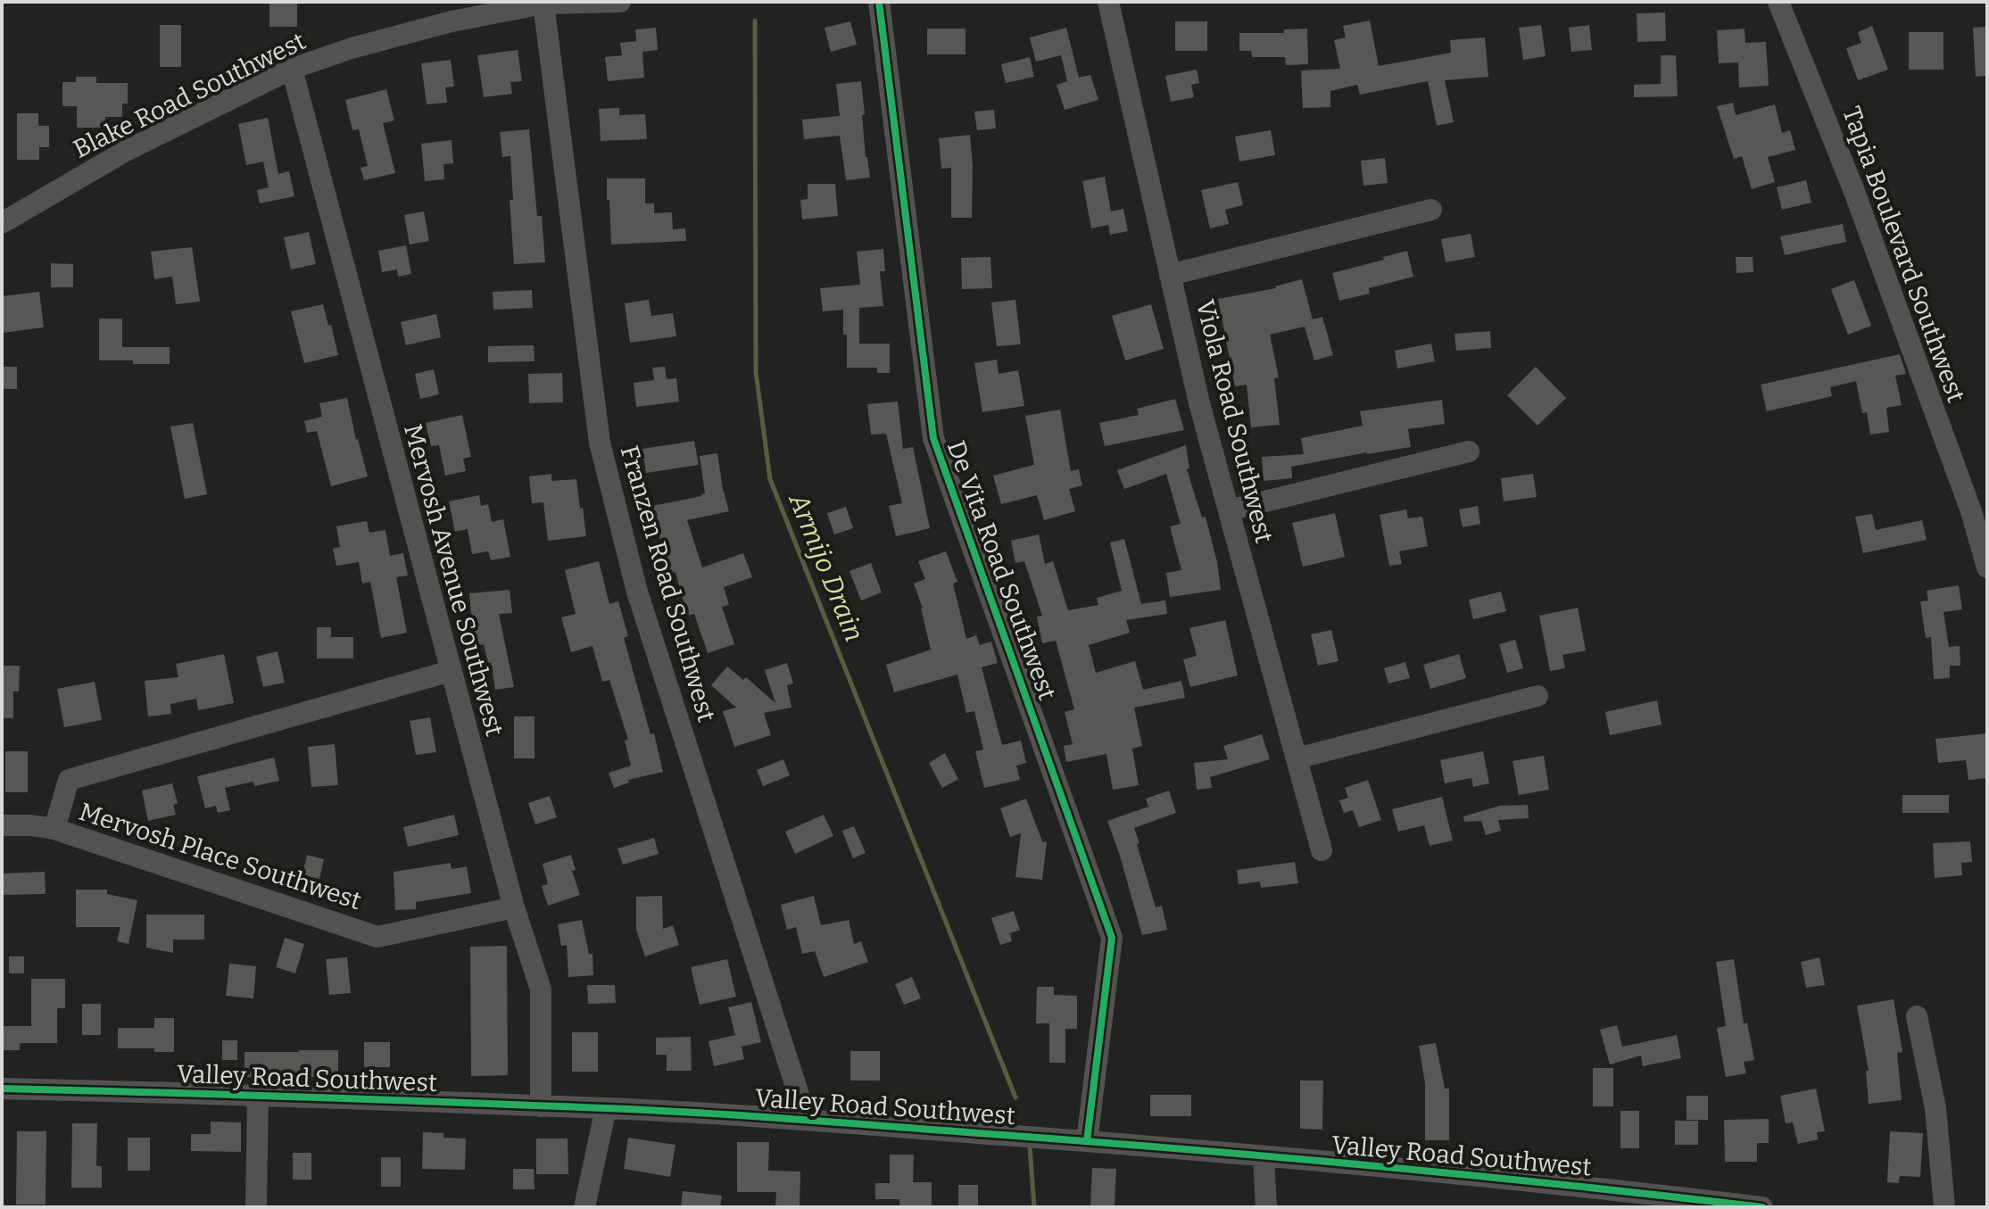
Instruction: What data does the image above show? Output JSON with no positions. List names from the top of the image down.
{
  "streets": {
    "street": [
      "Blake Road Southwest",
      "Tapia Boulevard Southwest",
      "Viola Road Southwest",
      "De Vita Road Southwest",
      "Mervosh Avenue Southwest",
      "Franzen Road Southwest",
      "Mervosh Place Southwest",
      "Valley Road Southwest"
    ]
  },
  "crossings": [
    ["Blake Road Southwest", "Mervosh Avenue Southwest"],
    ["Blake Road Southwest", "Franzen Road Southwest"],
    ["De Vita Road Southwest", "Valley Road Southwest"],
    ["Mervosh Avenue Southwest", "Mervosh Place Southwest"],
    ["Mervosh Avenue Southwest", "Valley Road Southwest"],
    ["Franzen Road Southwest", "Valley Road Southwest"]
  ],
  "water": ["Armijo Drain"]
}
